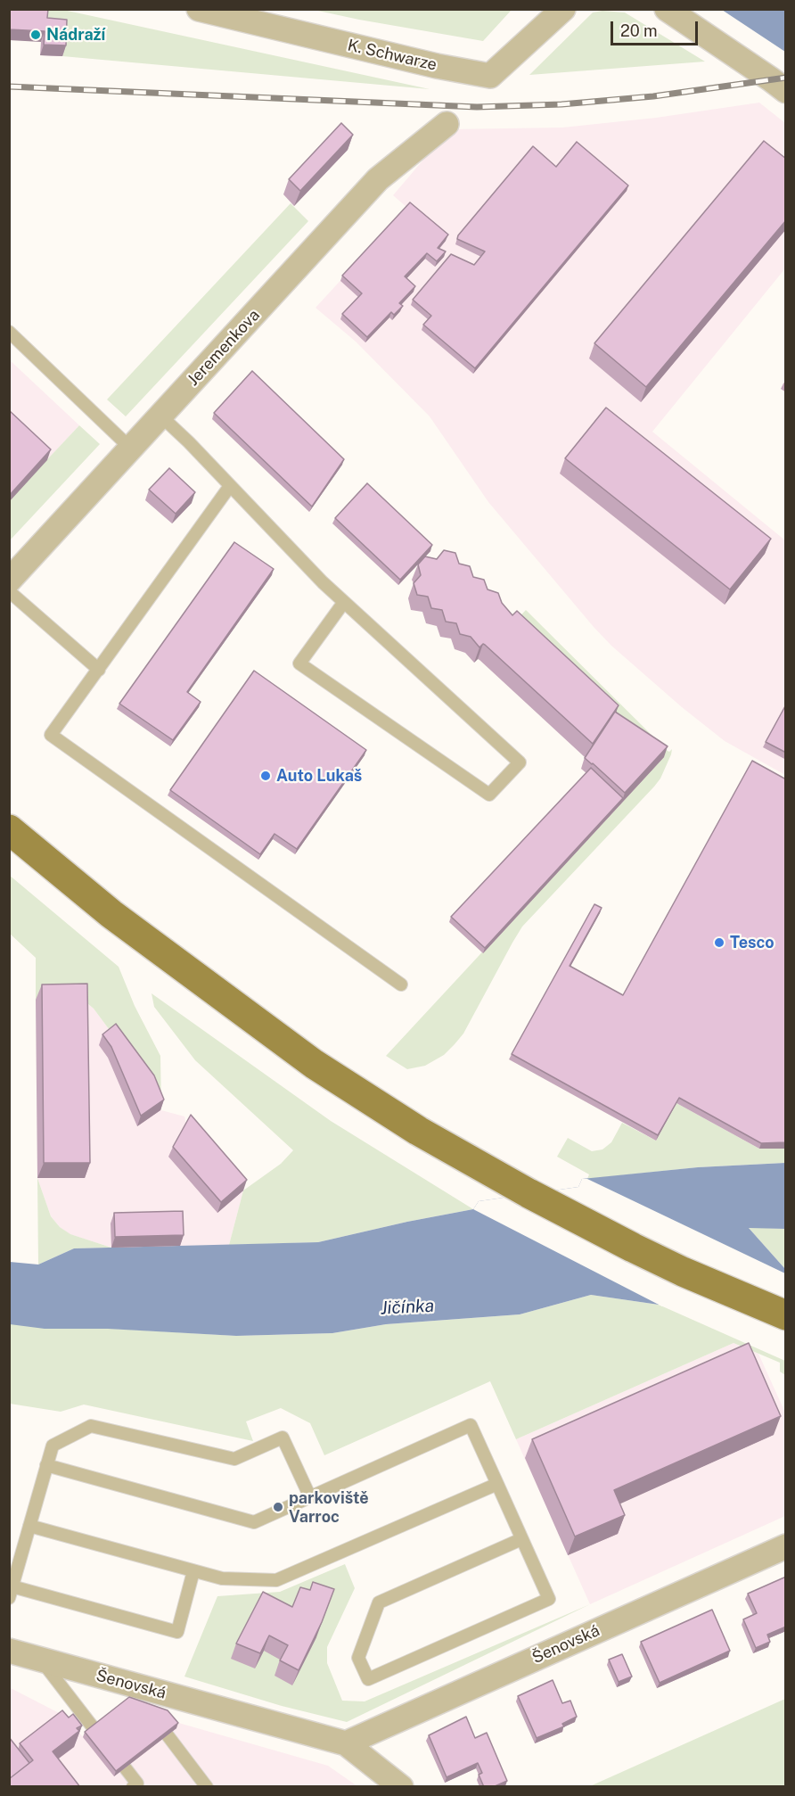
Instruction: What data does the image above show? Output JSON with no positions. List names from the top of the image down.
{
  "streets": {
    "street": ["K. Schwarze", "Jeremenkova", "Šenovská"]
  },
  "water": ["Jičínka"],
  "places": [
    "Nádraží",
    "Auto Lukaš",
    "Tesco",
    "parkoviště Varroc"
  ],
  "scale_bar": "20 m"
}
